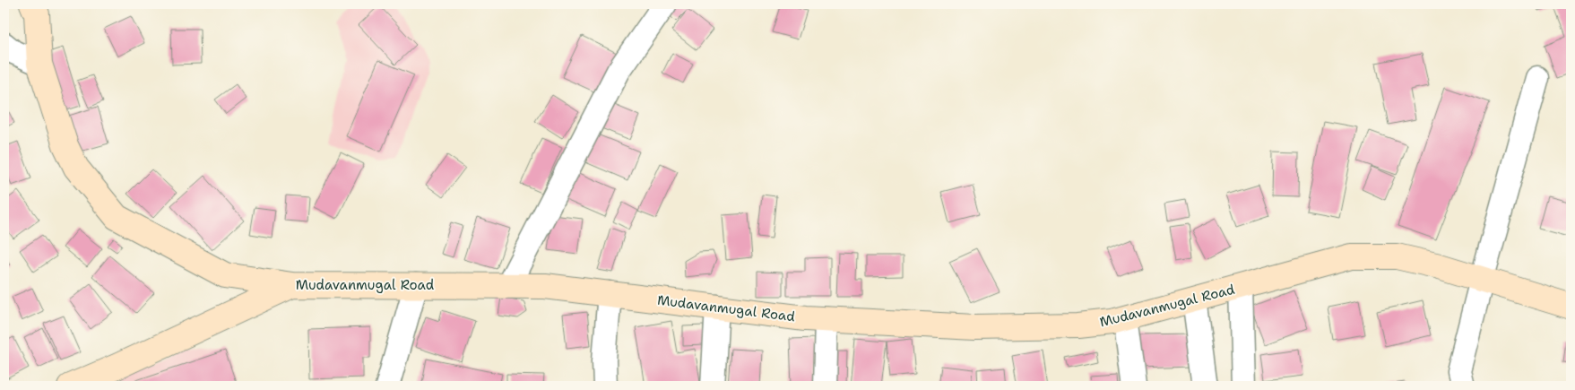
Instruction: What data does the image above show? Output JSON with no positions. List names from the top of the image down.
{
  "streets": {
    "street": ["Mudavanmugal Road"]
  }
}
